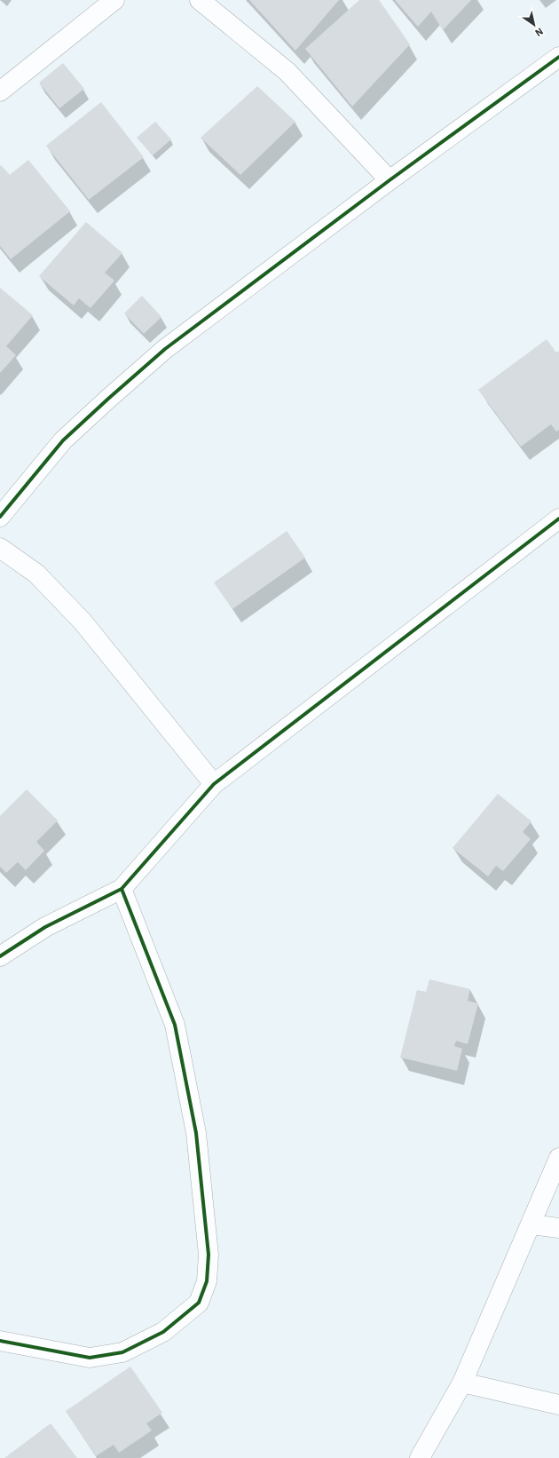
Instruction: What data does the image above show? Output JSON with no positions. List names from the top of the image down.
{
  "north": "bottom right"
}
